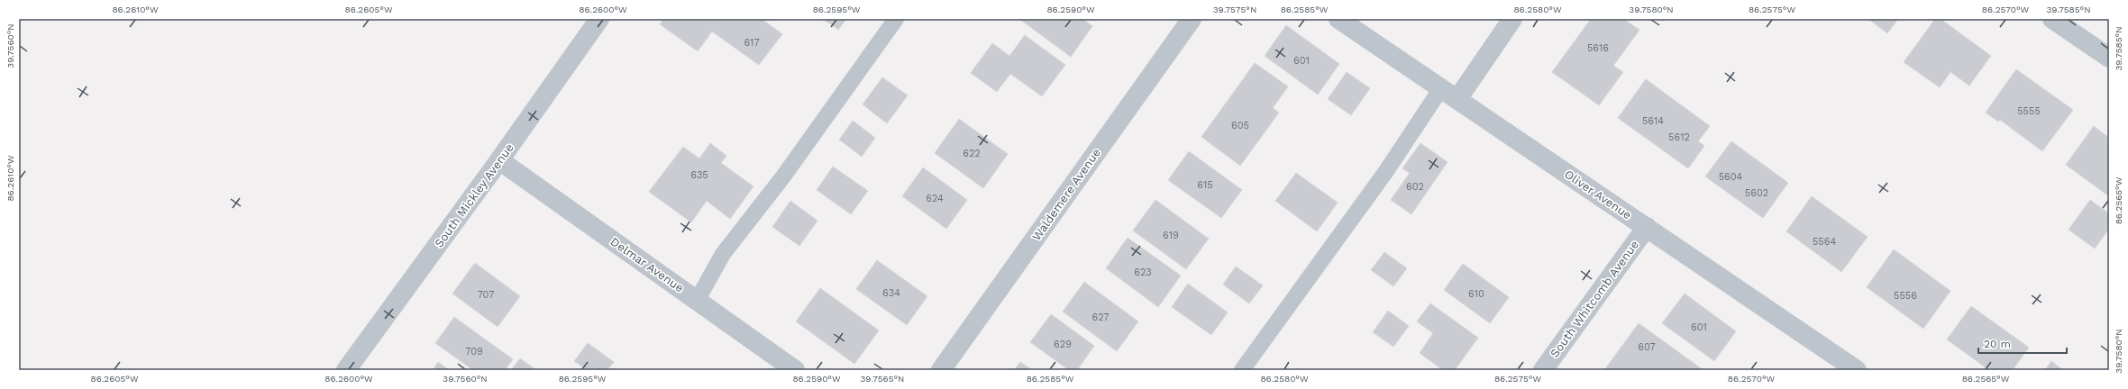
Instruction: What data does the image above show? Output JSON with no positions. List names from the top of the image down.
{
  "streets": {
    "street": [
      "Waldemere Avenue",
      "Oliver Avenue",
      "South Mickley Avenue",
      "Delmar Avenue",
      "South Whitcomb Avenue"
    ]
  },
  "crossings": [
    ["Oliver Avenue", "South Whitcomb Avenue"],
    ["South Mickley Avenue", "Delmar Avenue"]
  ],
  "house_numbers": [
    "617",
    "5616",
    "601",
    "5555",
    "5614",
    "605",
    "5612",
    "622",
    "635",
    "5604",
    "615",
    "602",
    "5602",
    "624",
    "619",
    "5564",
    "623",
    "634",
    "610",
    "707",
    "5556",
    "627",
    "601",
    "629",
    "607",
    "709"
  ],
  "scale_bar": "20 m",
  "coordinates": [
    "86.2610°W",
    "86.2605°W",
    "86.2600°W",
    "86.2595°W",
    "86.2590°W",
    "39.7575°N",
    "86.2585°W",
    "86.2580°W",
    "39.7580°N",
    "86.2575°W",
    "86.2570°W",
    "39.7585°N",
    "39.7560°N",
    "86.2565°W",
    "39.7565°N"
  ]
}
